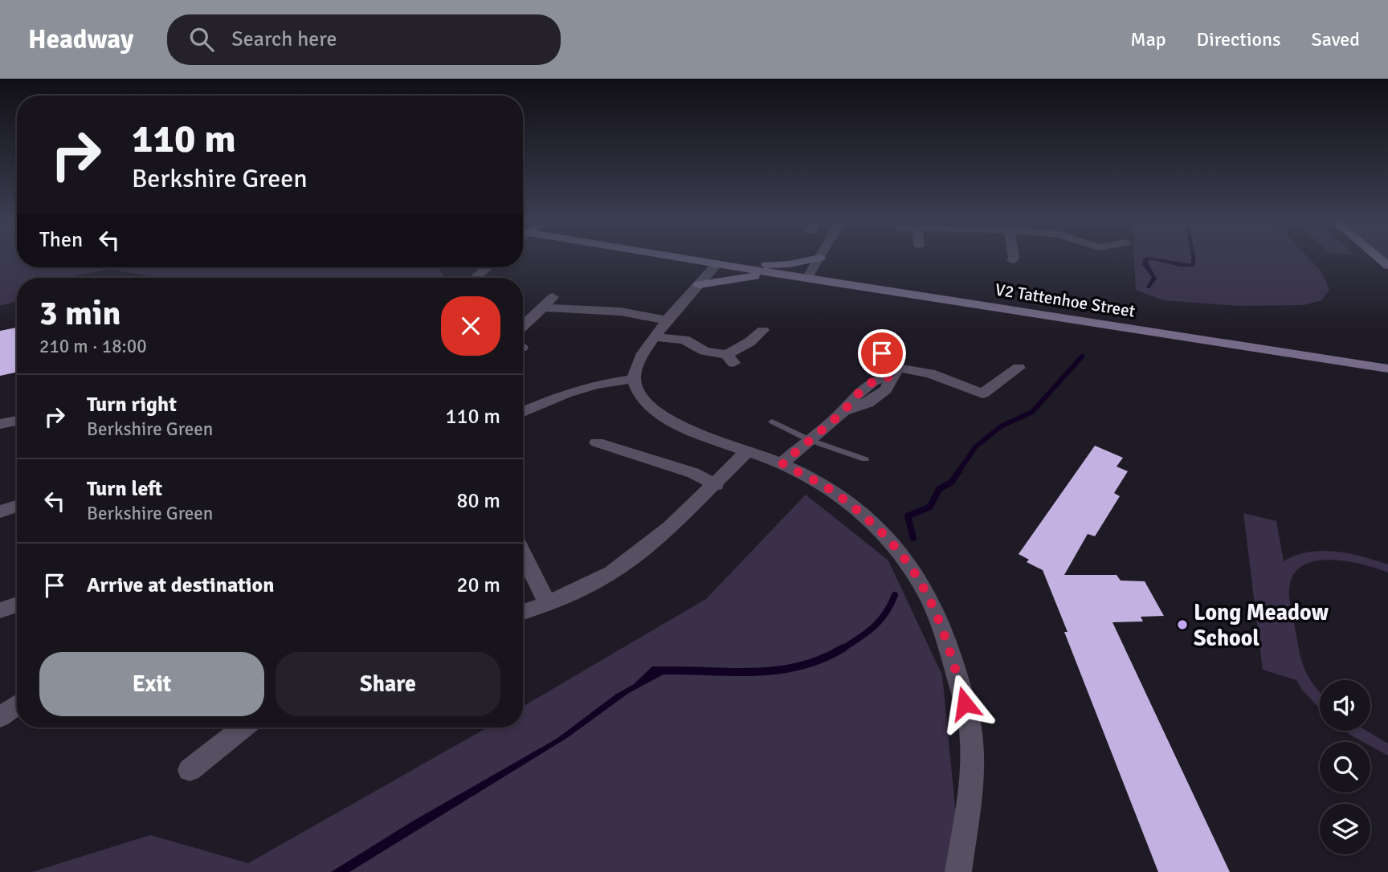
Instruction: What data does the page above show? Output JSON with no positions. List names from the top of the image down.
{
  "streets": {
    "street": ["V2 Tattenhoe Street"]
  },
  "places": ["Long Meadow School"],
  "page": {
    "header": "Headway",
    "search": "Search here",
    "nav": ["Map", "Directions", "Saved"],
    "turn": ["110 m", "Berkshire Green"],
    "then": "Then",
    "heading": ["3 min", "210 m · 18:00"],
    "list": [
      {
        "name": "Turn right",
        "note": "Berkshire Green",
        "value": "110 m"
      },
      {
        "name": "Turn left",
        "note": "Berkshire Green",
        "value": "80 m"
      },
      {
        "name": "Arrive at destination",
        "value": "20 m"
      }
    ],
    "buttons": ["Exit", "Share"]
  }
}
